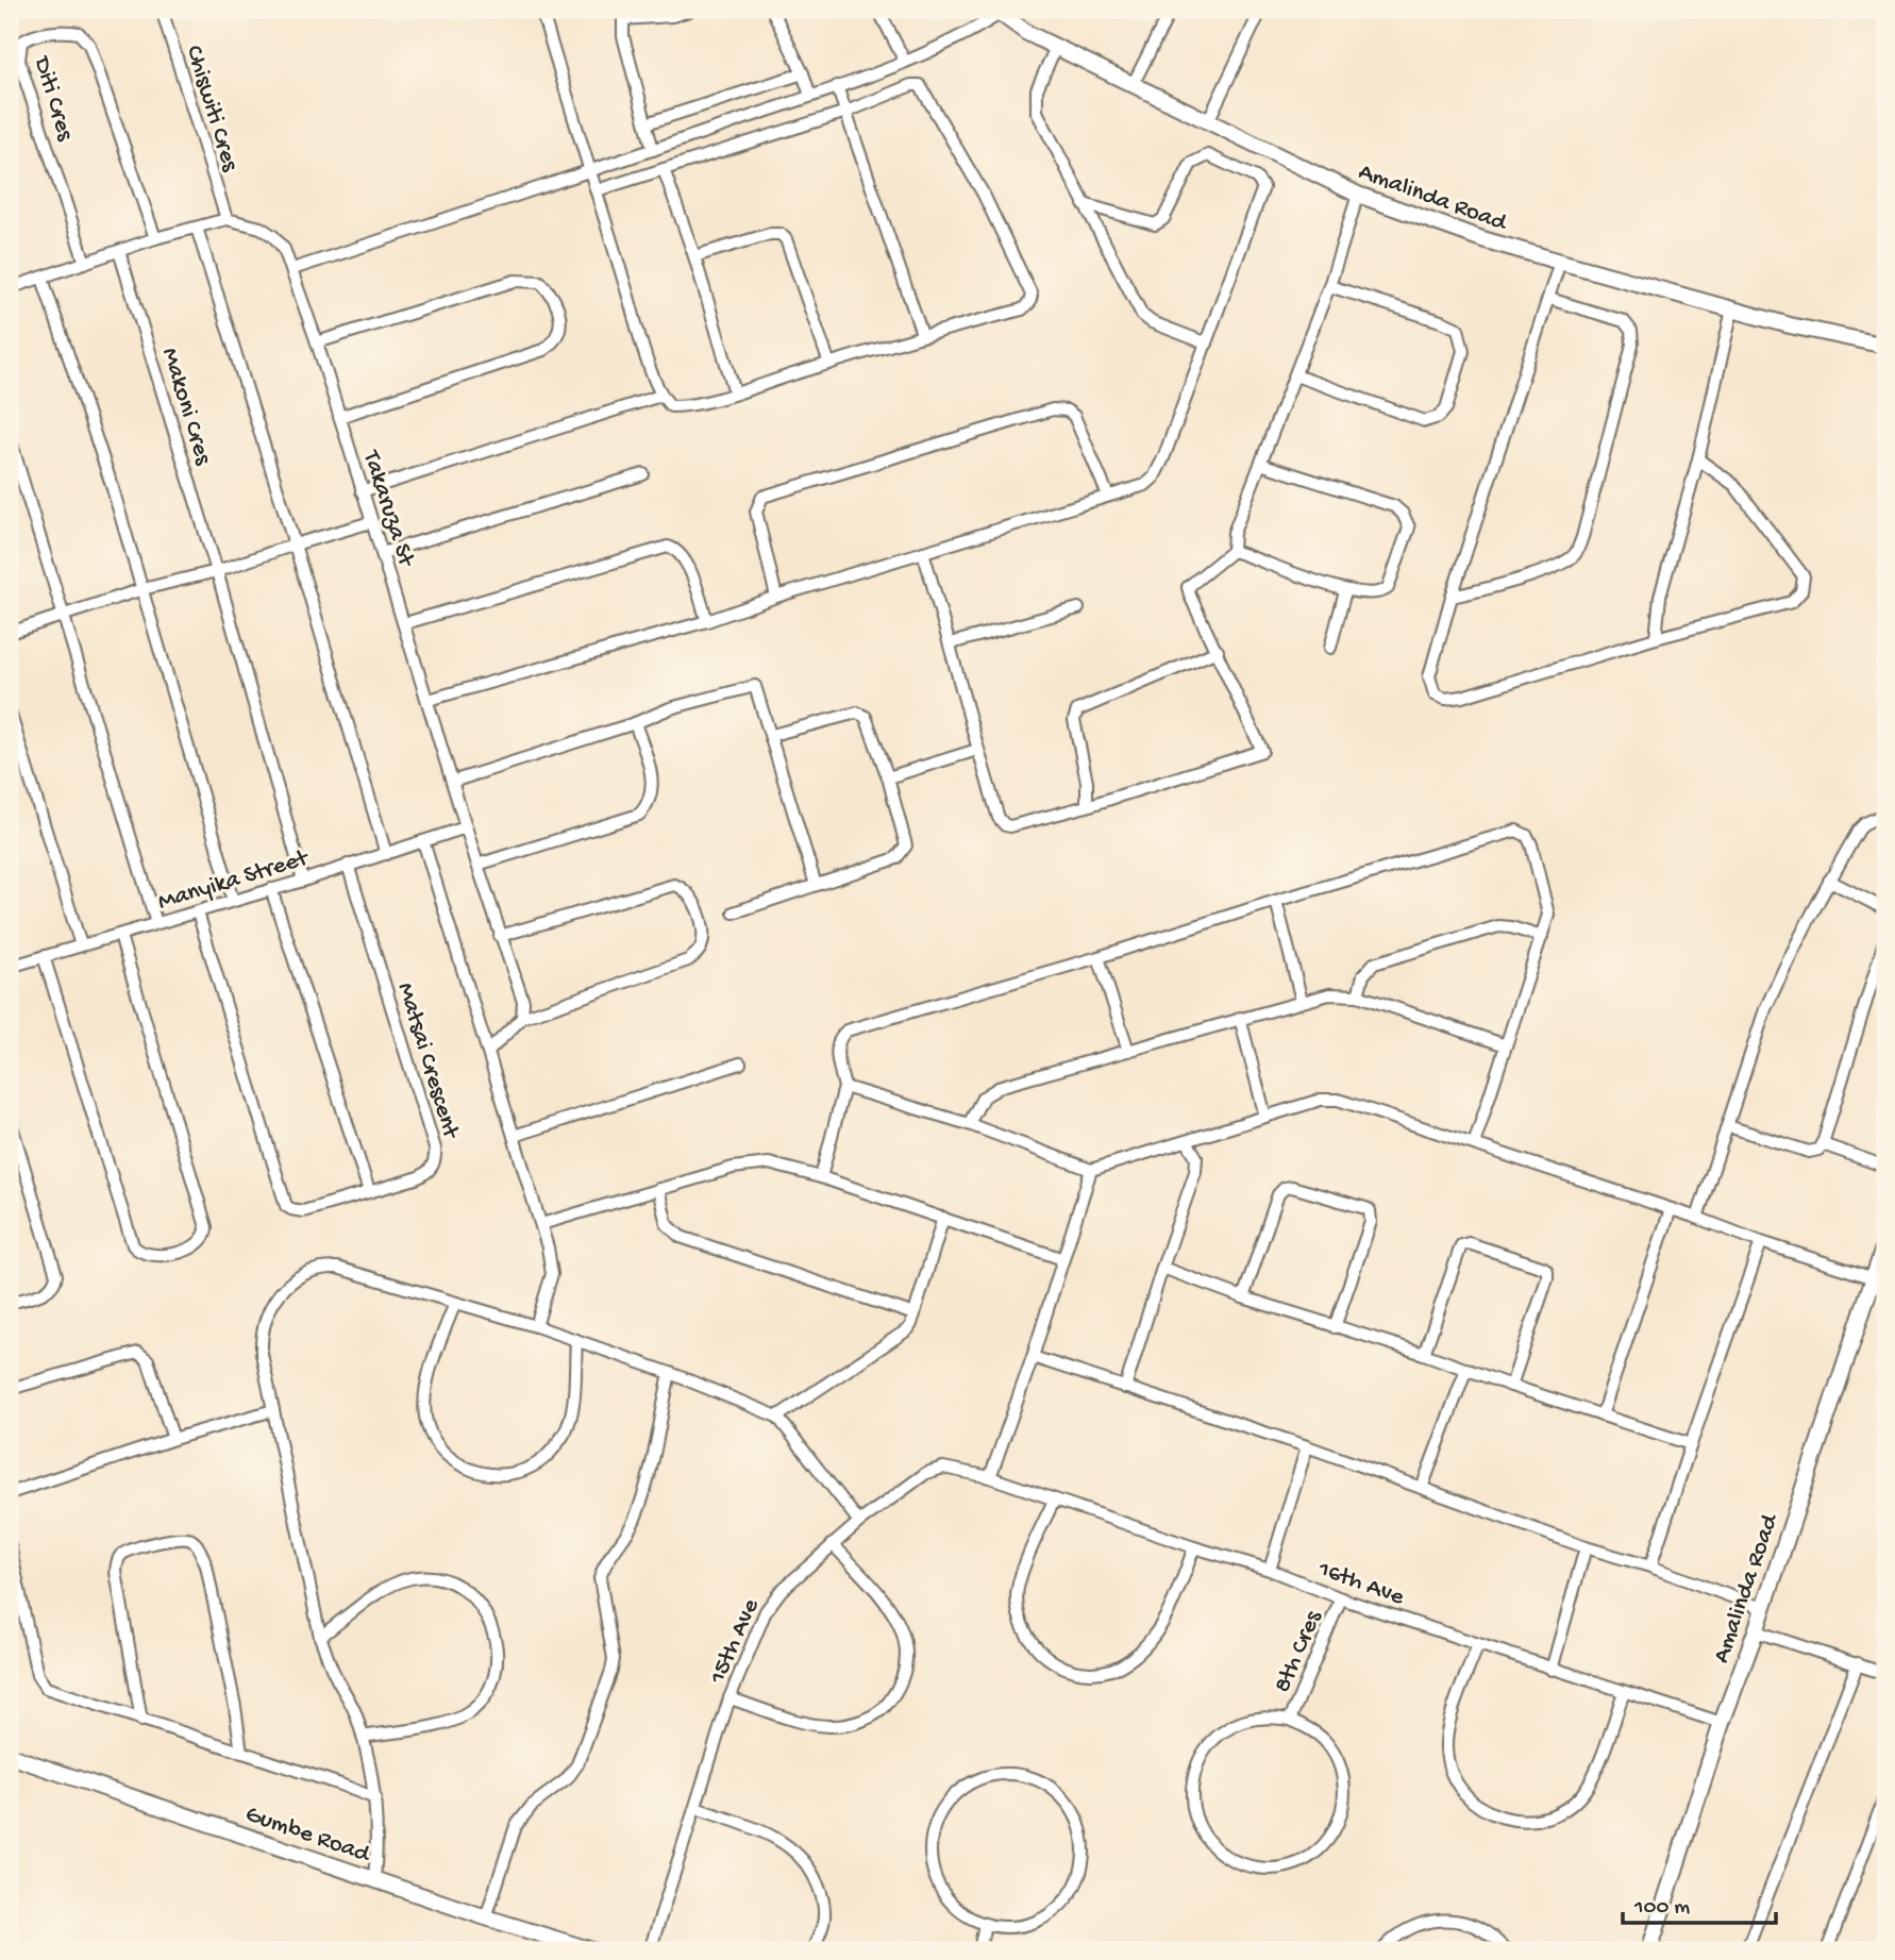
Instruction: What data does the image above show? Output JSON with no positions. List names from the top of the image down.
{
  "streets": {
    "street": [
      "Diti Cres",
      "Chiswiti Cres",
      "Amalinda Road",
      "Makoni Cres",
      "Takaruza St",
      "Manyika Street",
      "Matsai Crescent",
      "16th Ave",
      "15th Ave",
      "8th Cres",
      "Gumbe Road"
    ]
  },
  "crossings": [
    ["Chiswiti Cres", "Takaruza St"],
    ["Amalinda Road", "16th Ave"],
    ["Makoni Cres", "Manyika Street"],
    ["Takaruza St", "Manyika Street"],
    ["Manyika Street", "Matsai Crescent"],
    ["16th Ave", "15th Ave"],
    ["16th Ave", "8th Cres"]
  ],
  "scale_bar": "100 m"
}
